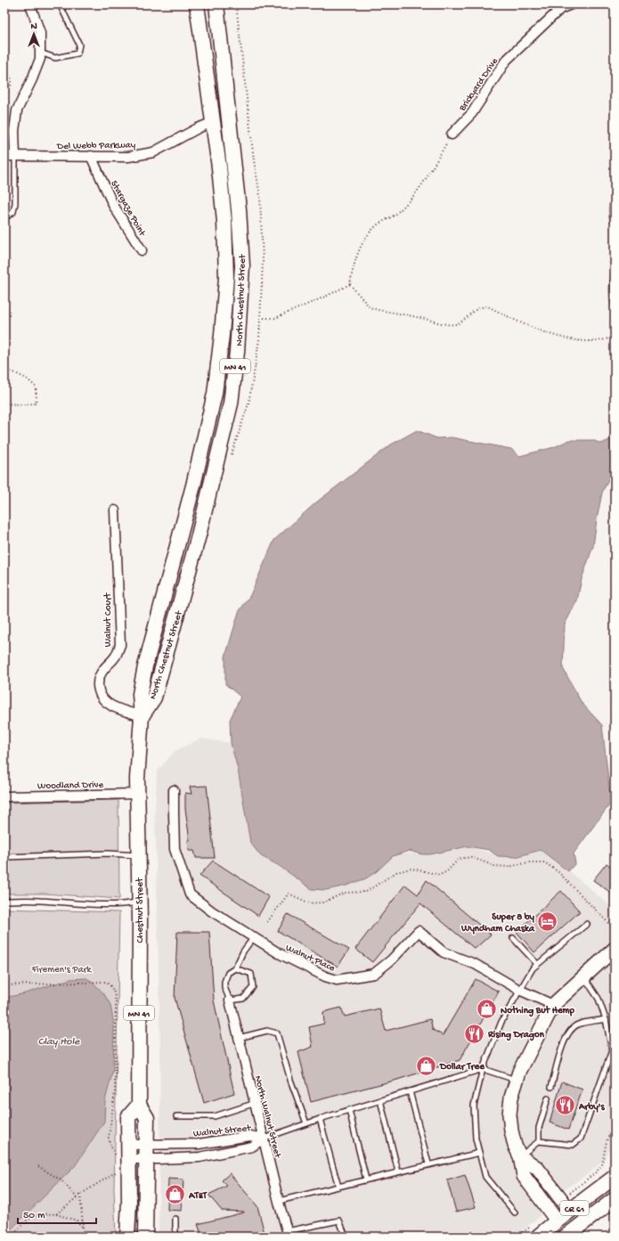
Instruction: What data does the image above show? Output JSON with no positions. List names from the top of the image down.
{
  "streets": {
    "main road": [
      "North Chestnut Street",
      "MN 41",
      "Chestnut Street",
      "CR 61"
    ],
    "street": [
      "Brickyard Drive",
      "Del Webb Parkway",
      "Stargaze Point",
      "Walnut Court",
      "Woodland Drive",
      "Walnut Place",
      "North Walnut Street",
      "Walnut Street"
    ]
  },
  "crossings": [
    ["Del Webb Parkway", "Stargaze Point"],
    ["Del Webb Parkway", "North Chestnut Street"],
    ["North Chestnut Street", "Walnut Court"],
    ["North Chestnut Street", "Chestnut Street"],
    ["Walnut Court", "Chestnut Street"],
    ["Woodland Drive", "Chestnut Street"],
    ["Chestnut Street", "Walnut Street"],
    ["North Walnut Street", "Walnut Street"]
  ],
  "water": ["Clay Hole"],
  "parks": ["Firemen's Park"],
  "places": {
    "hotel": ["Super 8 by Wyndham Chaska"],
    "shop": ["Nothing But Hemp", "Dollar Tree", "AT&T"],
    "restaurant": ["Rising Dragon", "Arby's"]
  },
  "scale_bar": "50 m",
  "north": "top"
}
